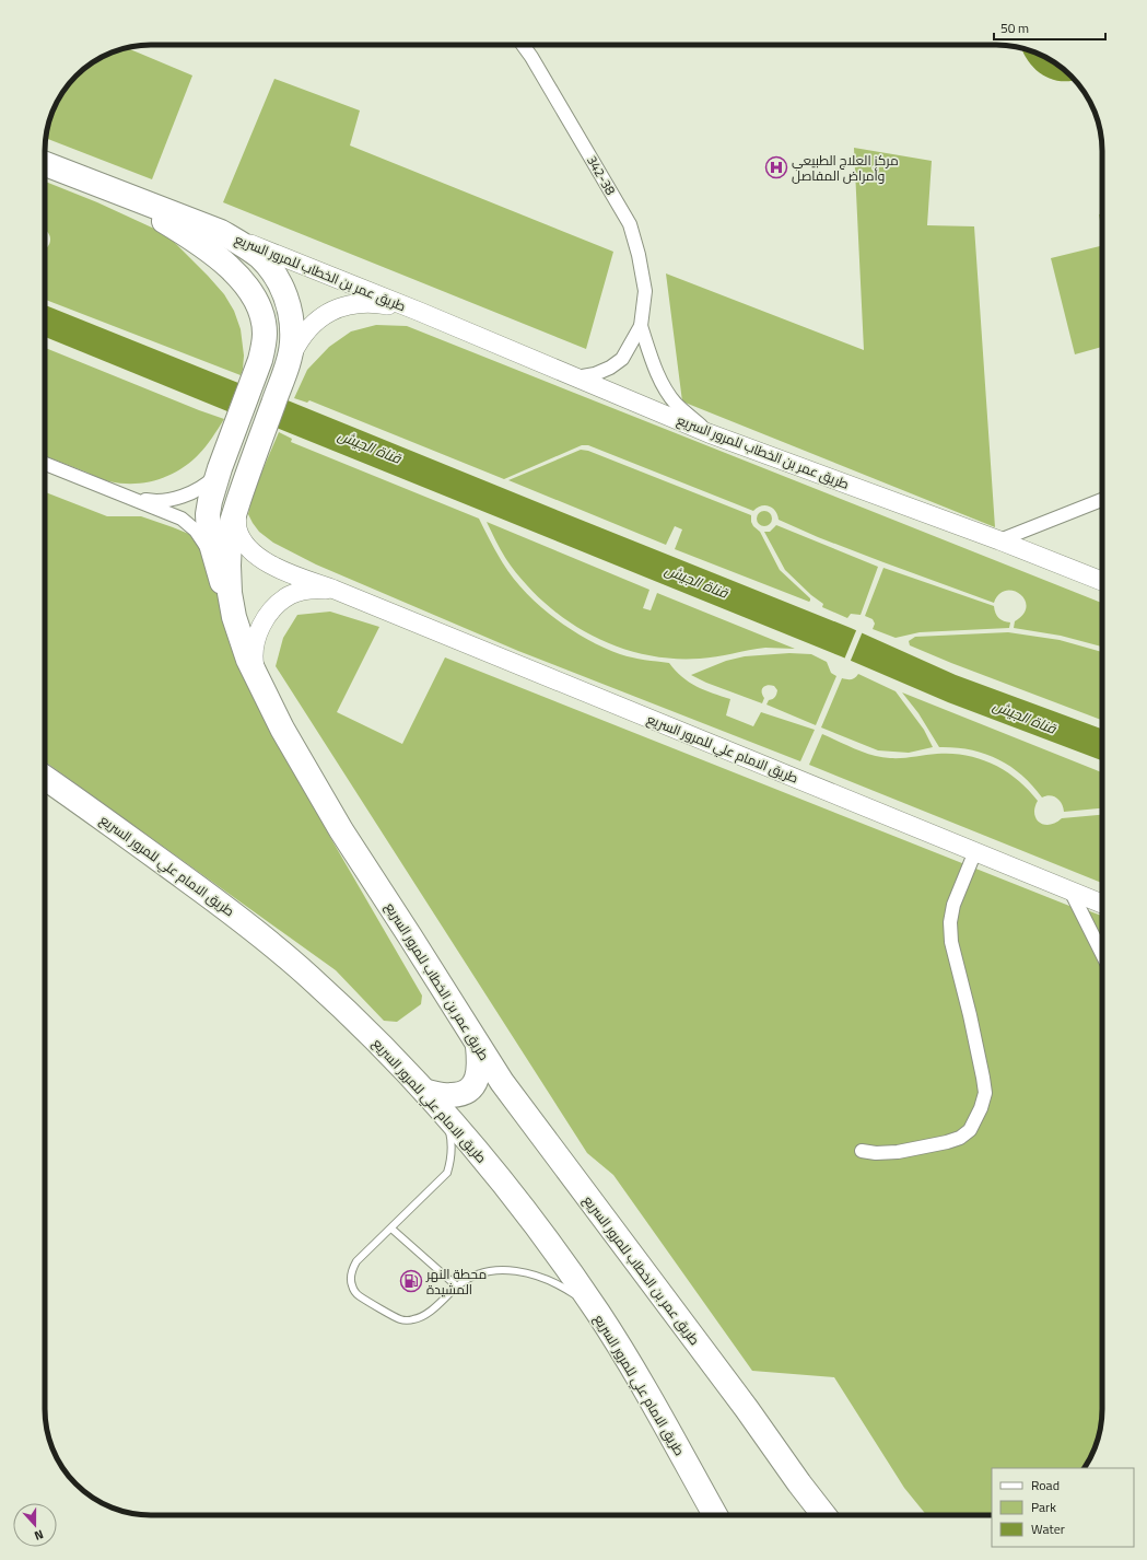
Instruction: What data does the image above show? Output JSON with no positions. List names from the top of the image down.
{
  "streets": {
    "highway": ["طريق عمر بن الخطاب للمرور السريع", "طريق الامام علي للمرور السريع"],
    "street": ["342-38"]
  },
  "crossings": [
    ["طريق عمر بن الخطاب للمرور السريع", "طريق الامام علي للمرور السريع"]
  ],
  "water": ["قناة الجيش"],
  "places": {
    "hospital": ["مركز العلاج الطبيعي وأمراض المفاصل"],
    "fuel station": ["محطة النهر المشيدة"]
  },
  "legend": ["Road", "Park", "Water"],
  "scale_bar": "50 m",
  "north": "bottom"
}
